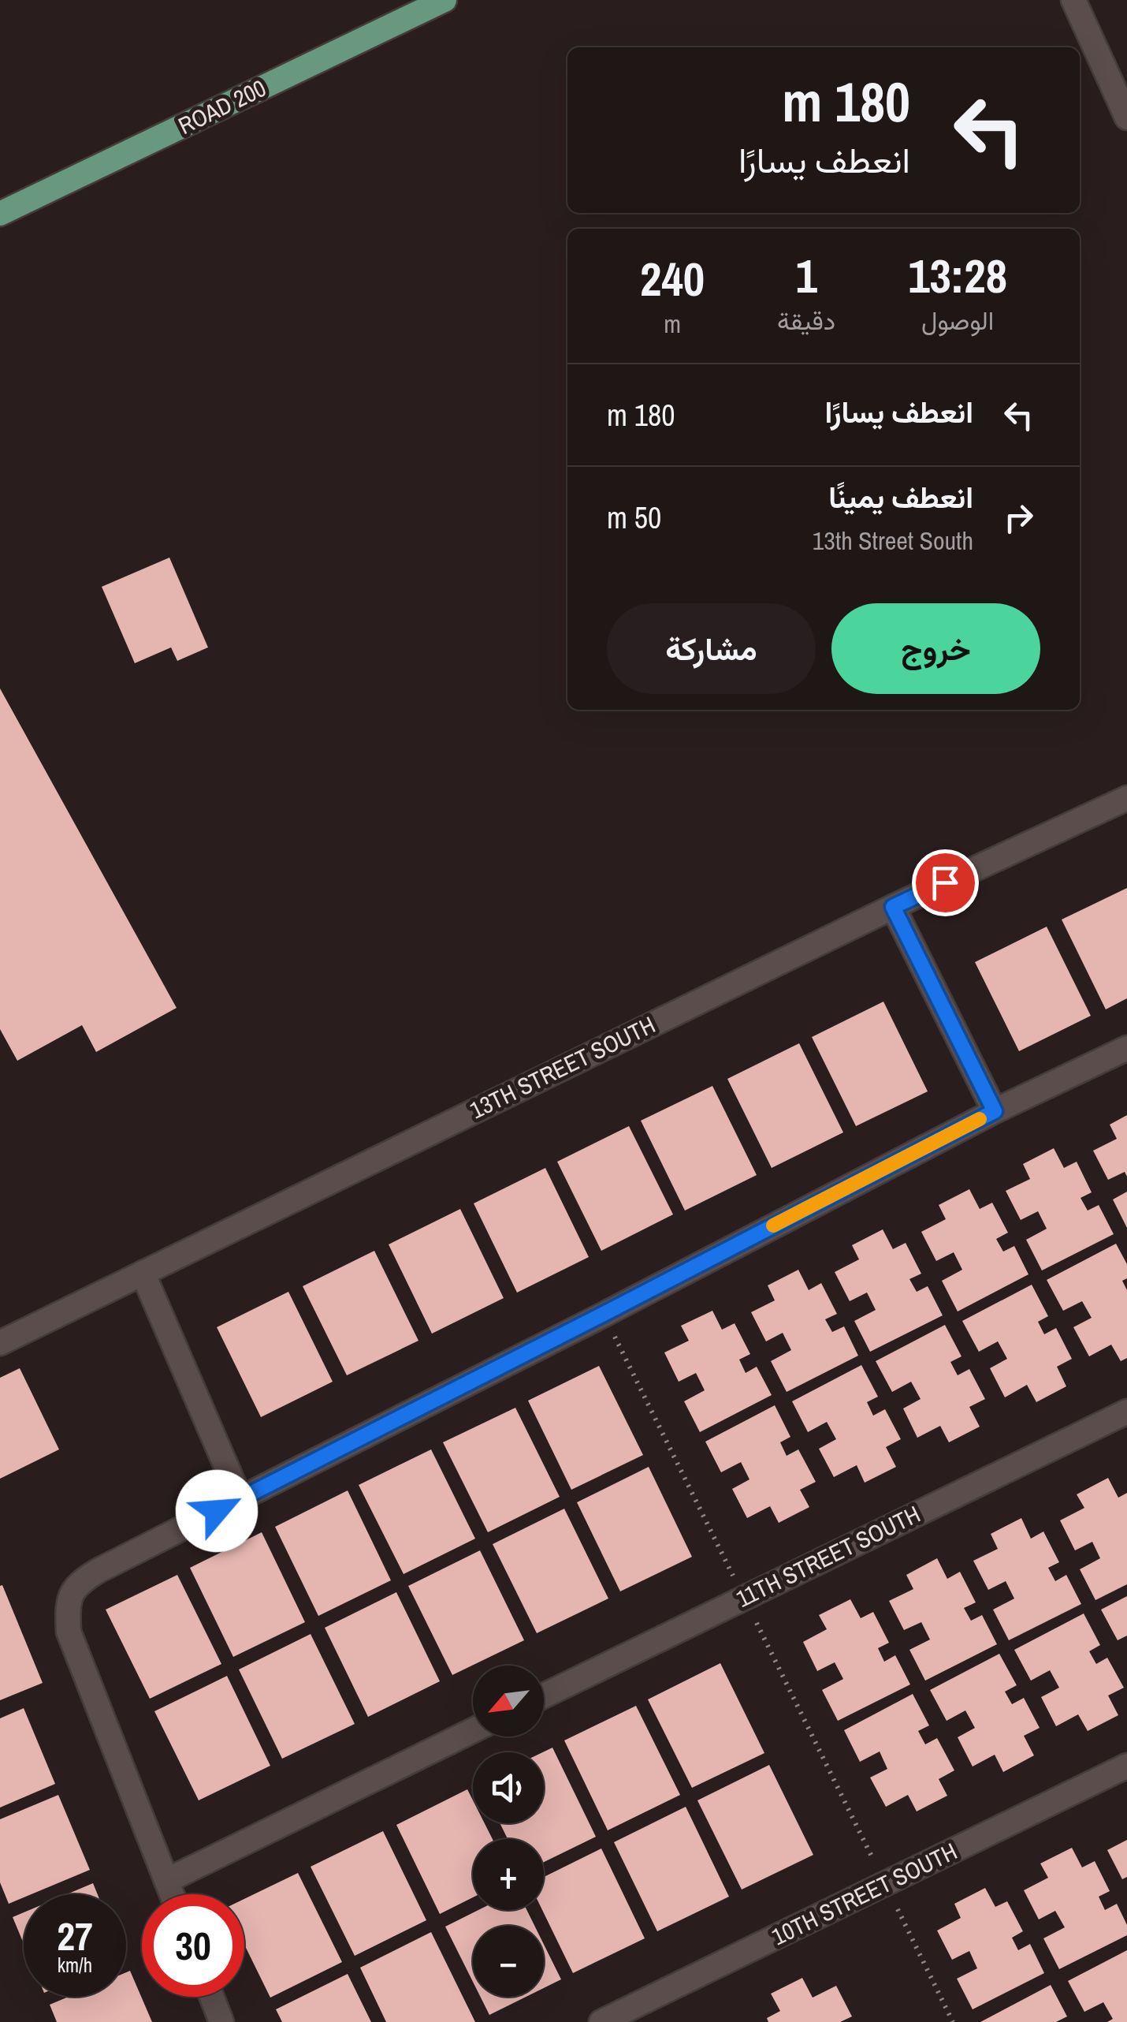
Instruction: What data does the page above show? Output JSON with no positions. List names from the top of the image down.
{
  "streets": {
    "main road": ["ROAD 200"],
    "street": ["13TH STREET SOUTH", "11TH STREET SOUTH", "10TH STREET SOUTH"]
  },
  "north": "bottom left",
  "page": {
    "turn": ["180 m", "انعطف يسارًا"],
    "eta": [
      "13:28",
      "الوصول",
      "1",
      "دقيقة",
      "240",
      "m"
    ],
    "list": [
      {
        "name": "انعطف يسارًا",
        "value": "180 m"
      },
      {
        "name": "انعطف يمينًا",
        "note": "13th Street South",
        "value": "50 m"
      }
    ],
    "buttons": ["خروج", "مشاركة"],
    "map_buttons": ["+", "−"],
    "speed": "27 km/h",
    "limit": "30"
  }
}
